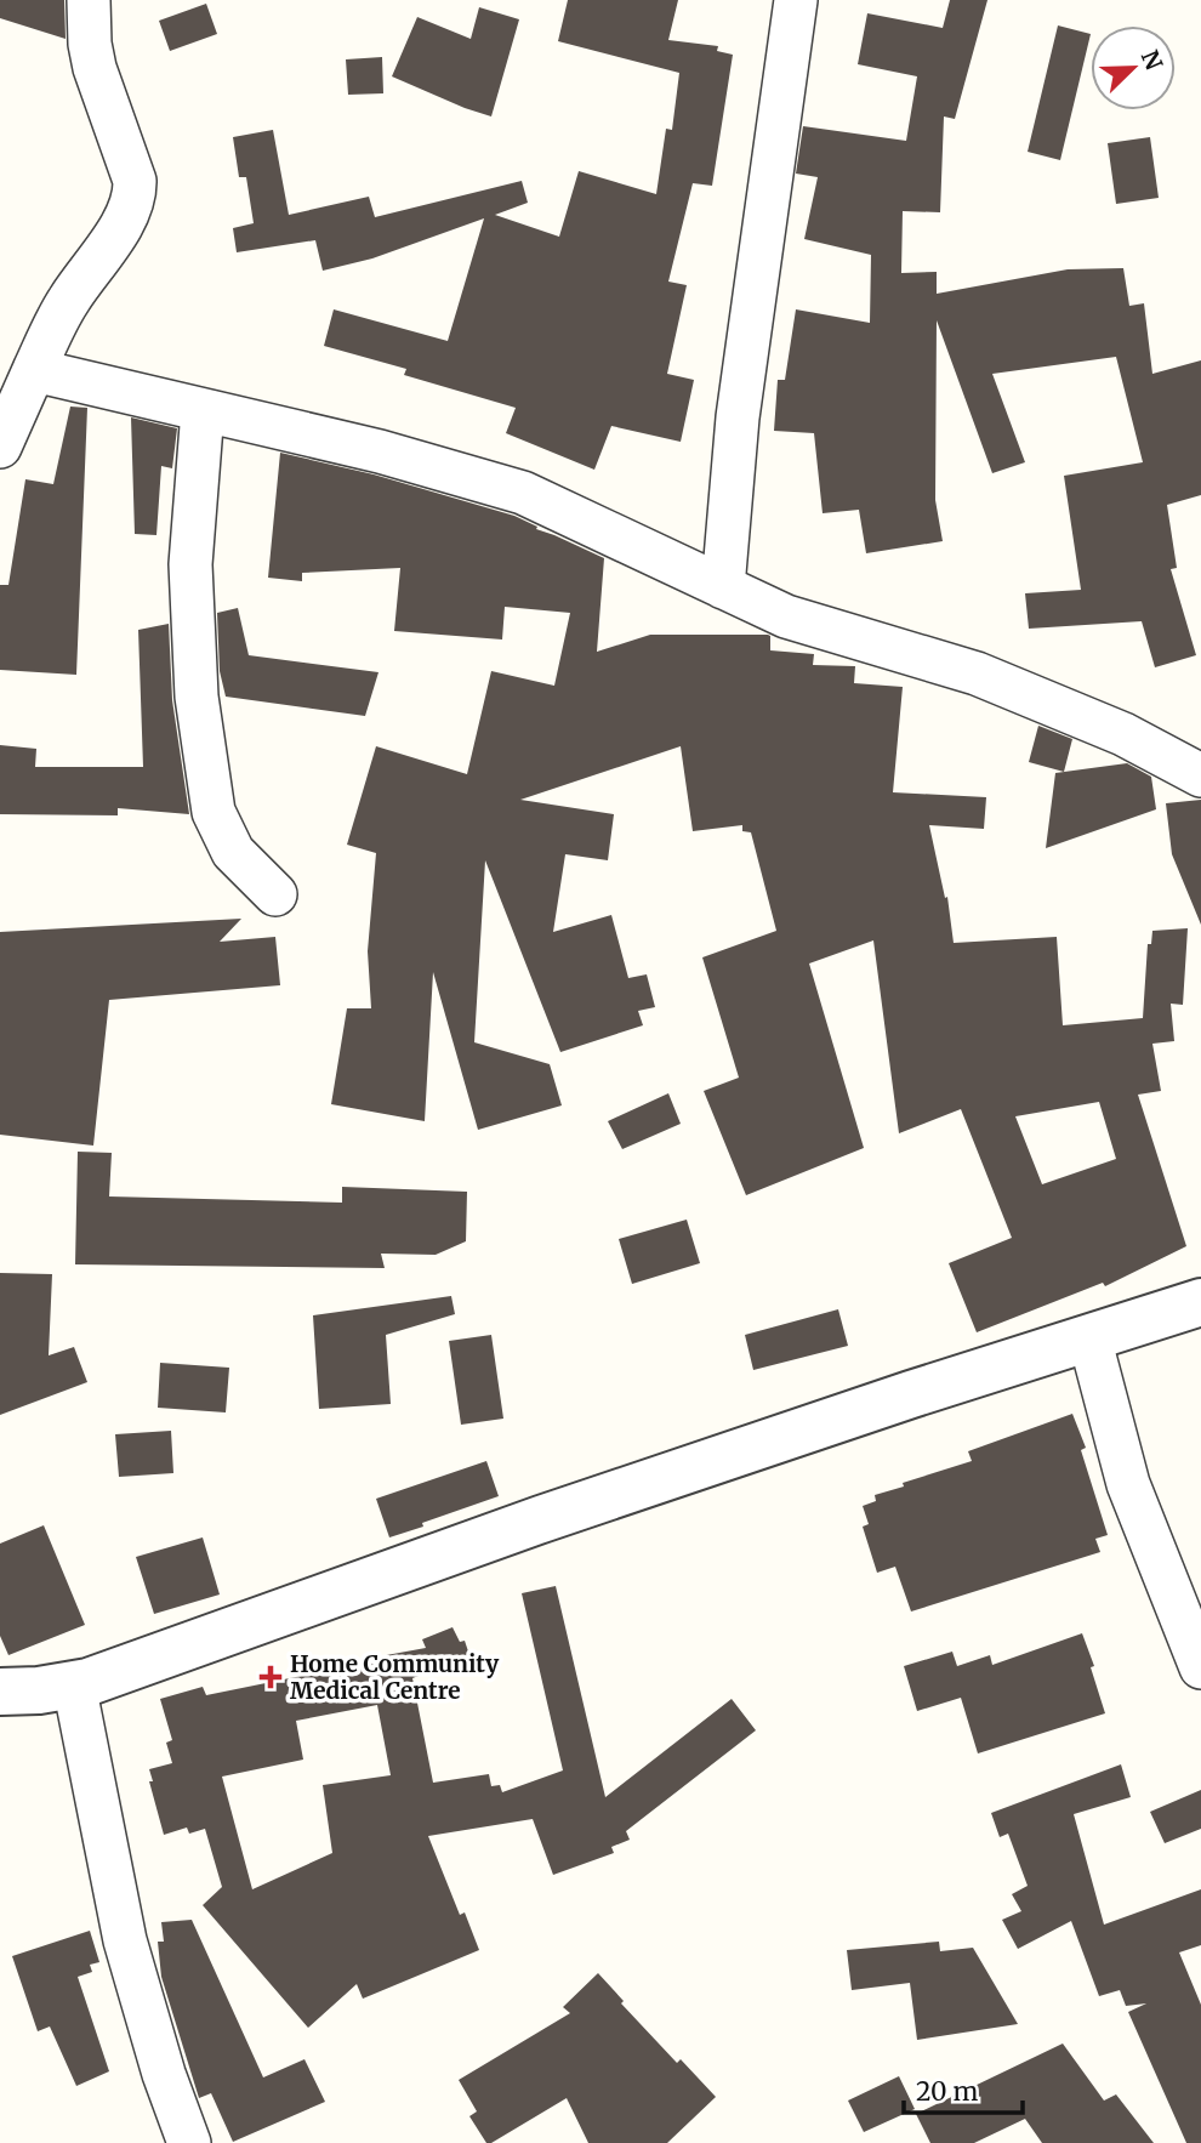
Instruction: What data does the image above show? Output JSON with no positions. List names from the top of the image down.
{
  "places": {
    "health": ["Home Community Medical Centre"]
  },
  "scale_bar": "20 m",
  "north": "top right"
}
